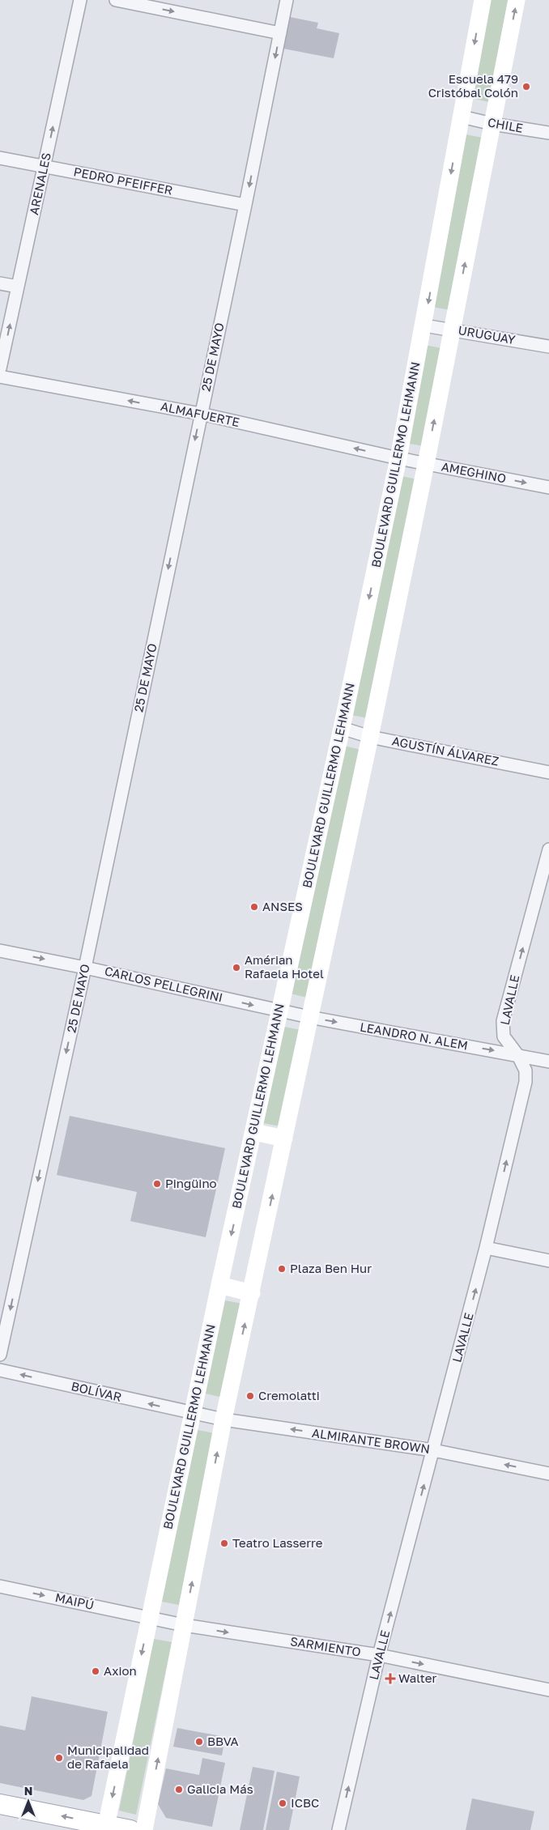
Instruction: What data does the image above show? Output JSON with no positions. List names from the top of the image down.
{
  "streets": {
    "main road": ["BOULEVARD GUILLERMO LEHMANN"],
    "street": [
      "CHILE",
      "PEDRO PFEIFFER",
      "ARENALES",
      "URUGUAY",
      "25 DE MAYO",
      "ALMAFUERTE",
      "AMEGHINO",
      "AGUSTÍN ÁLVAREZ",
      "CARLOS PELLEGRINI",
      "LAVALLE",
      "LEANDRO N. ALEM",
      "BOLÍVAR",
      "ALMIRANTE BROWN",
      "MAIPÚ",
      "SARMIENTO"
    ]
  },
  "crossings": [
    ["CHILE", "BOULEVARD GUILLERMO LEHMANN"],
    ["PEDRO PFEIFFER", "ARENALES"],
    ["PEDRO PFEIFFER", "25 DE MAYO"],
    ["URUGUAY", "BOULEVARD GUILLERMO LEHMANN"],
    ["25 DE MAYO", "ALMAFUERTE"],
    ["25 DE MAYO", "CARLOS PELLEGRINI"],
    ["ALMAFUERTE", "BOULEVARD GUILLERMO LEHMANN"],
    ["ALMAFUERTE", "AMEGHINO"],
    ["BOULEVARD GUILLERMO LEHMANN", "AMEGHINO"],
    ["BOULEVARD GUILLERMO LEHMANN", "AGUSTÍN ÁLVAREZ"],
    ["BOULEVARD GUILLERMO LEHMANN", "CARLOS PELLEGRINI"],
    ["BOULEVARD GUILLERMO LEHMANN", "LEANDRO N. ALEM"],
    ["BOULEVARD GUILLERMO LEHMANN", "BOLÍVAR"],
    ["BOULEVARD GUILLERMO LEHMANN", "ALMIRANTE BROWN"],
    ["BOULEVARD GUILLERMO LEHMANN", "MAIPÚ"],
    ["BOULEVARD GUILLERMO LEHMANN", "SARMIENTO"],
    ["CARLOS PELLEGRINI", "LEANDRO N. ALEM"],
    ["LAVALLE", "LEANDRO N. ALEM"],
    ["LAVALLE", "ALMIRANTE BROWN"],
    ["LAVALLE", "SARMIENTO"],
    ["BOLÍVAR", "ALMIRANTE BROWN"],
    ["MAIPÚ", "SARMIENTO"]
  ],
  "one_way": [
    "ARENALES",
    "25 DE MAYO",
    "ALMAFUERTE",
    "AMEGHINO",
    "CARLOS PELLEGRINI",
    "LAVALLE",
    "LEANDRO N. ALEM",
    "BOLÍVAR",
    "ALMIRANTE BROWN",
    "MAIPÚ",
    "SARMIENTO"
  ],
  "places": {
    "other": [
      "Escuela 479 Cristóbal Colón",
      "ANSES",
      "Amérian Rafaela Hotel",
      "Pingüino",
      "Plaza Ben Hur",
      "Cremolatti",
      "Teatro Lasserre",
      "Axion",
      "BBVA",
      "Municipalidad de Rafaela",
      "Galicia Más",
      "ICBC"
    ],
    "health": ["Walter"]
  },
  "north": "top"
}
